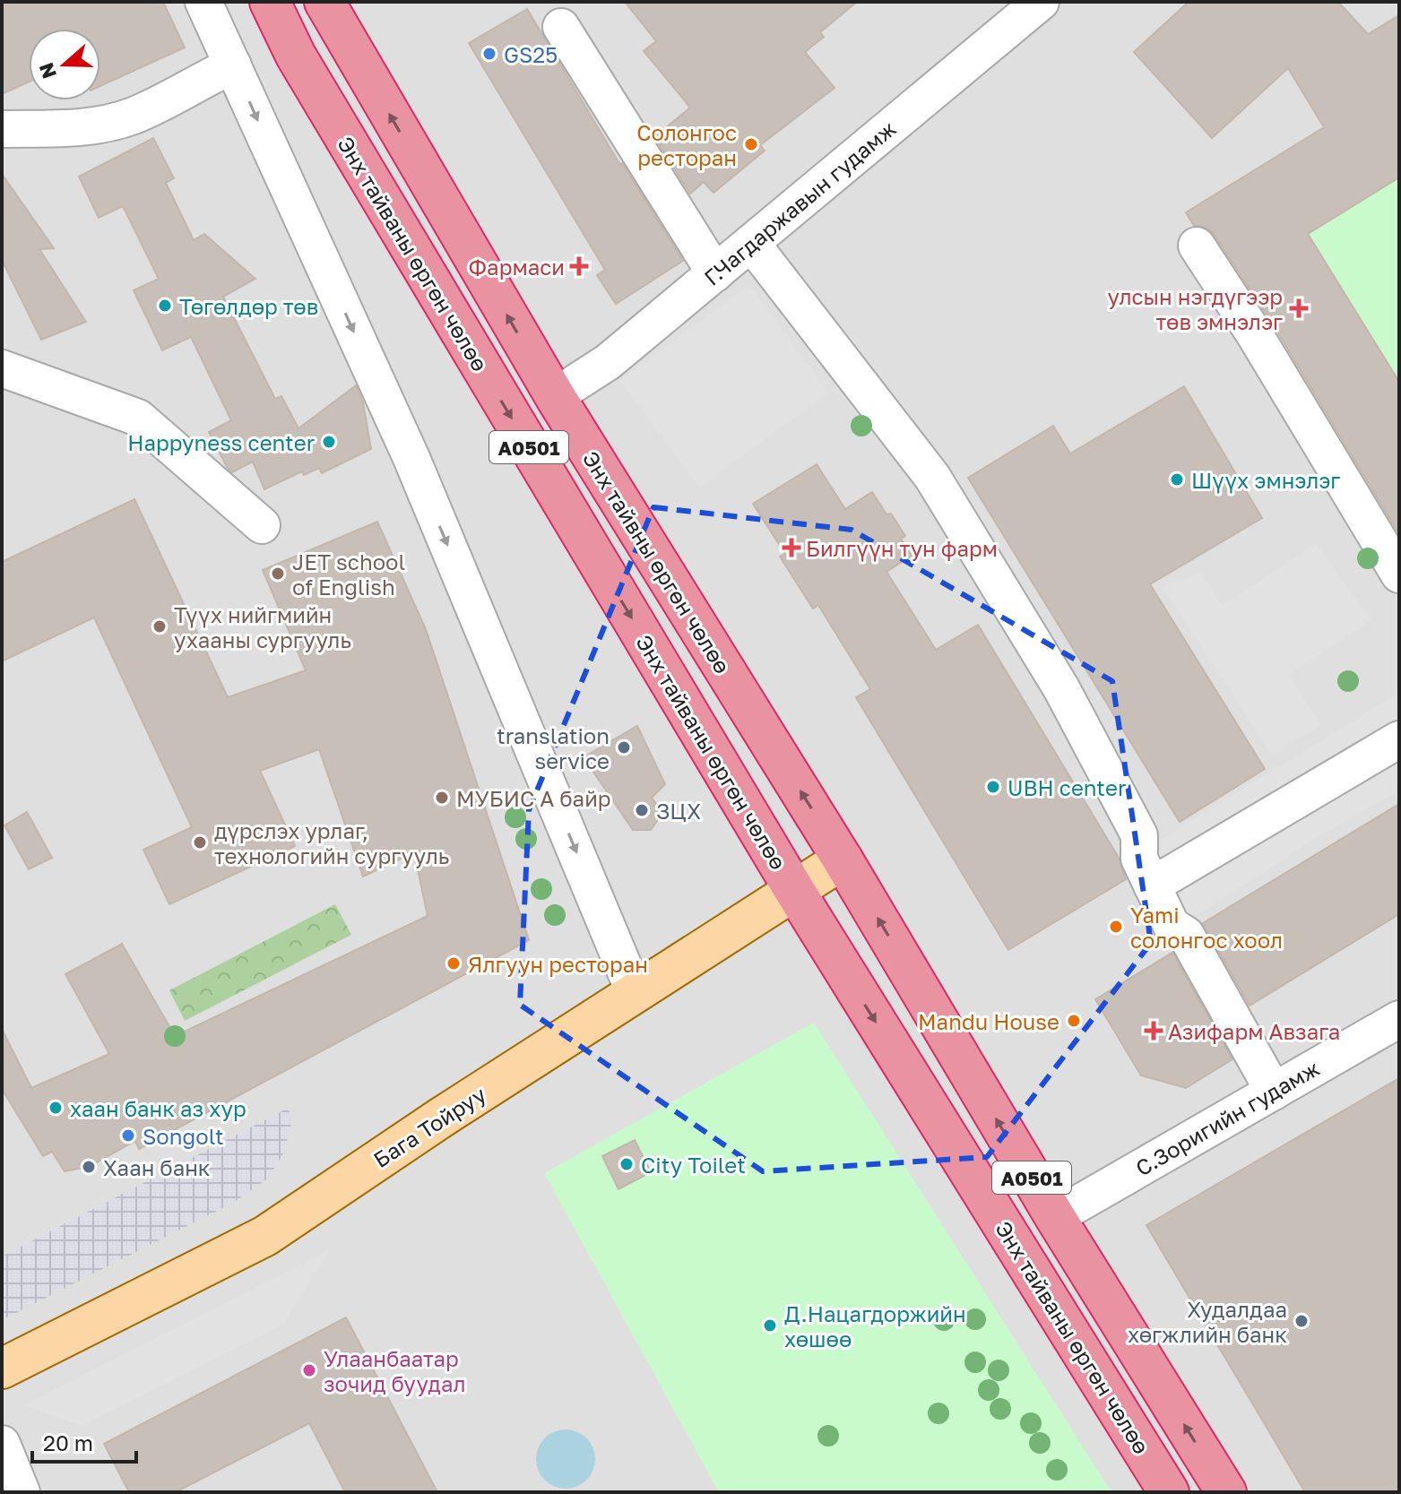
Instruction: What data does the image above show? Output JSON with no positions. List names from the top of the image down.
{
  "streets": {
    "highway": ["Энх тайваны өргөн чөлөө", "A0501", "Энх тайвны өргөн чөлөө"],
    "main road": ["Бага Тойруу"],
    "street": ["Г.Чагдаржавын гудамж", "С.Зоригийн гудамж"]
  },
  "crossings": [
    ["Г.Чагдаржавын гудамж", "Энх тайвны өргөн чөлөө"],
    ["Энх тайваны өргөн чөлөө", "Бага Тойруу"],
    ["A0501", "Энх тайвны өргөн чөлөө"],
    ["A0501", "С.Зоригийн гудамж"],
    ["A0501", "Бага Тойруу"],
    ["Энх тайвны өргөн чөлөө", "Бага Тойруу"]
  ],
  "one_way": ["Энх тайвны өргөн чөлөө"],
  "places": {
    "other": [
      "GS25",
      "Солонгос ресторан",
      "Төгөлдөр төв",
      "Happyness center",
      "Шүүх эмнэлэг",
      "JET school of English",
      "Түүх нийгмийн ухааны сургууль",
      "translation service",
      "UBH center",
      "МУБИС А байр",
      "ЗЦХ",
      "дүрслэх урлаг, технологийн сургууль",
      "Yami солонгос хоол",
      "Ялгуун ресторан",
      "Mandu House",
      "хаан банк аз хур",
      "Songolt",
      "City Toilet",
      "Хаан банк",
      "Худалдаа хөгжлийн банк",
      "Д.Нацагдоржийн хөшөө",
      "Улаанбаатар зочид буудал"
    ],
    "health": [
      "Фармаси",
      "улсын нэгдүгээр төв эмнэлэг",
      "Билгүүн тун фарм",
      "Азифарм Авзага"
    ]
  },
  "scale_bar": "20 m",
  "north": "left"
}
